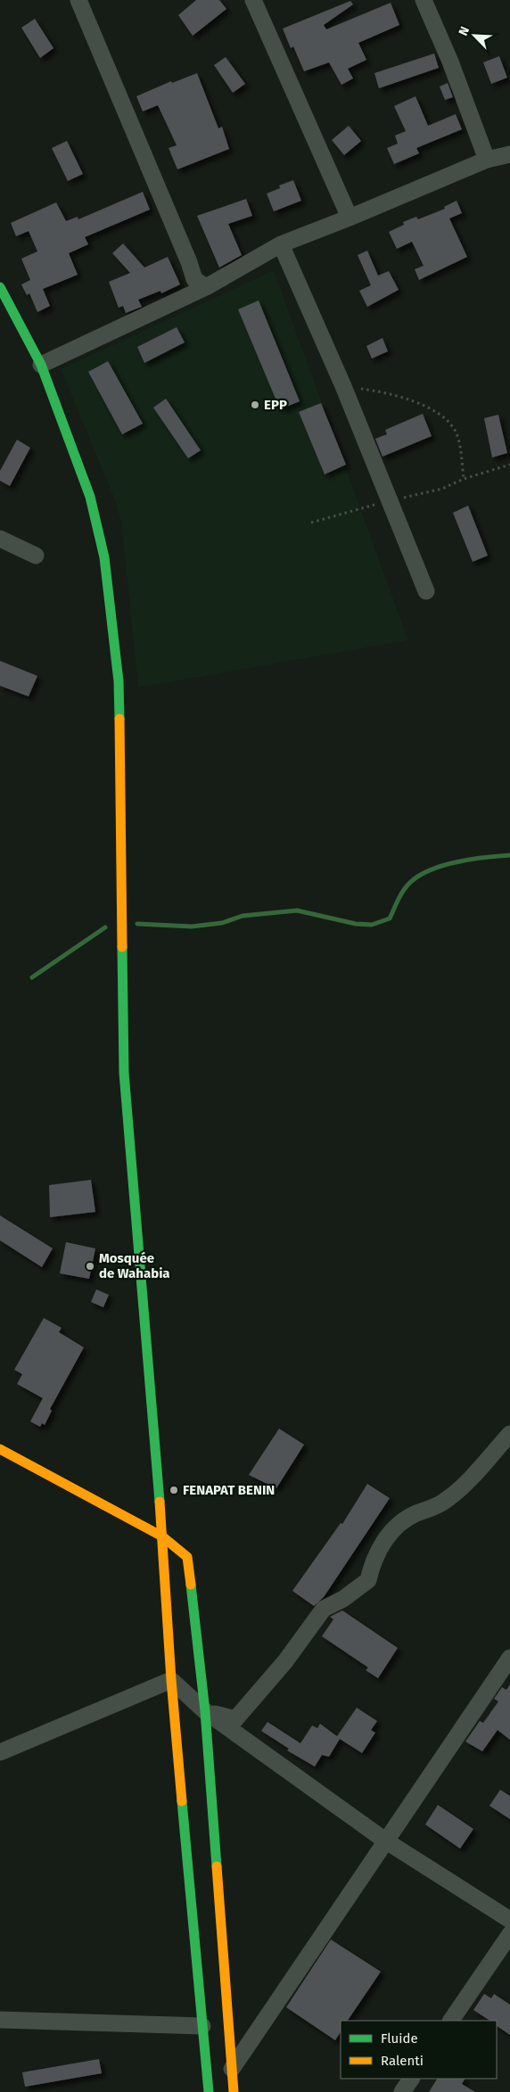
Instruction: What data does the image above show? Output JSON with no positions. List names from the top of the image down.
{
  "places": ["EPP", "Mosquée de Wahabia", "FENAPAT BENIN"],
  "legend": ["Fluide", "Ralenti"],
  "north": "top left"
}
